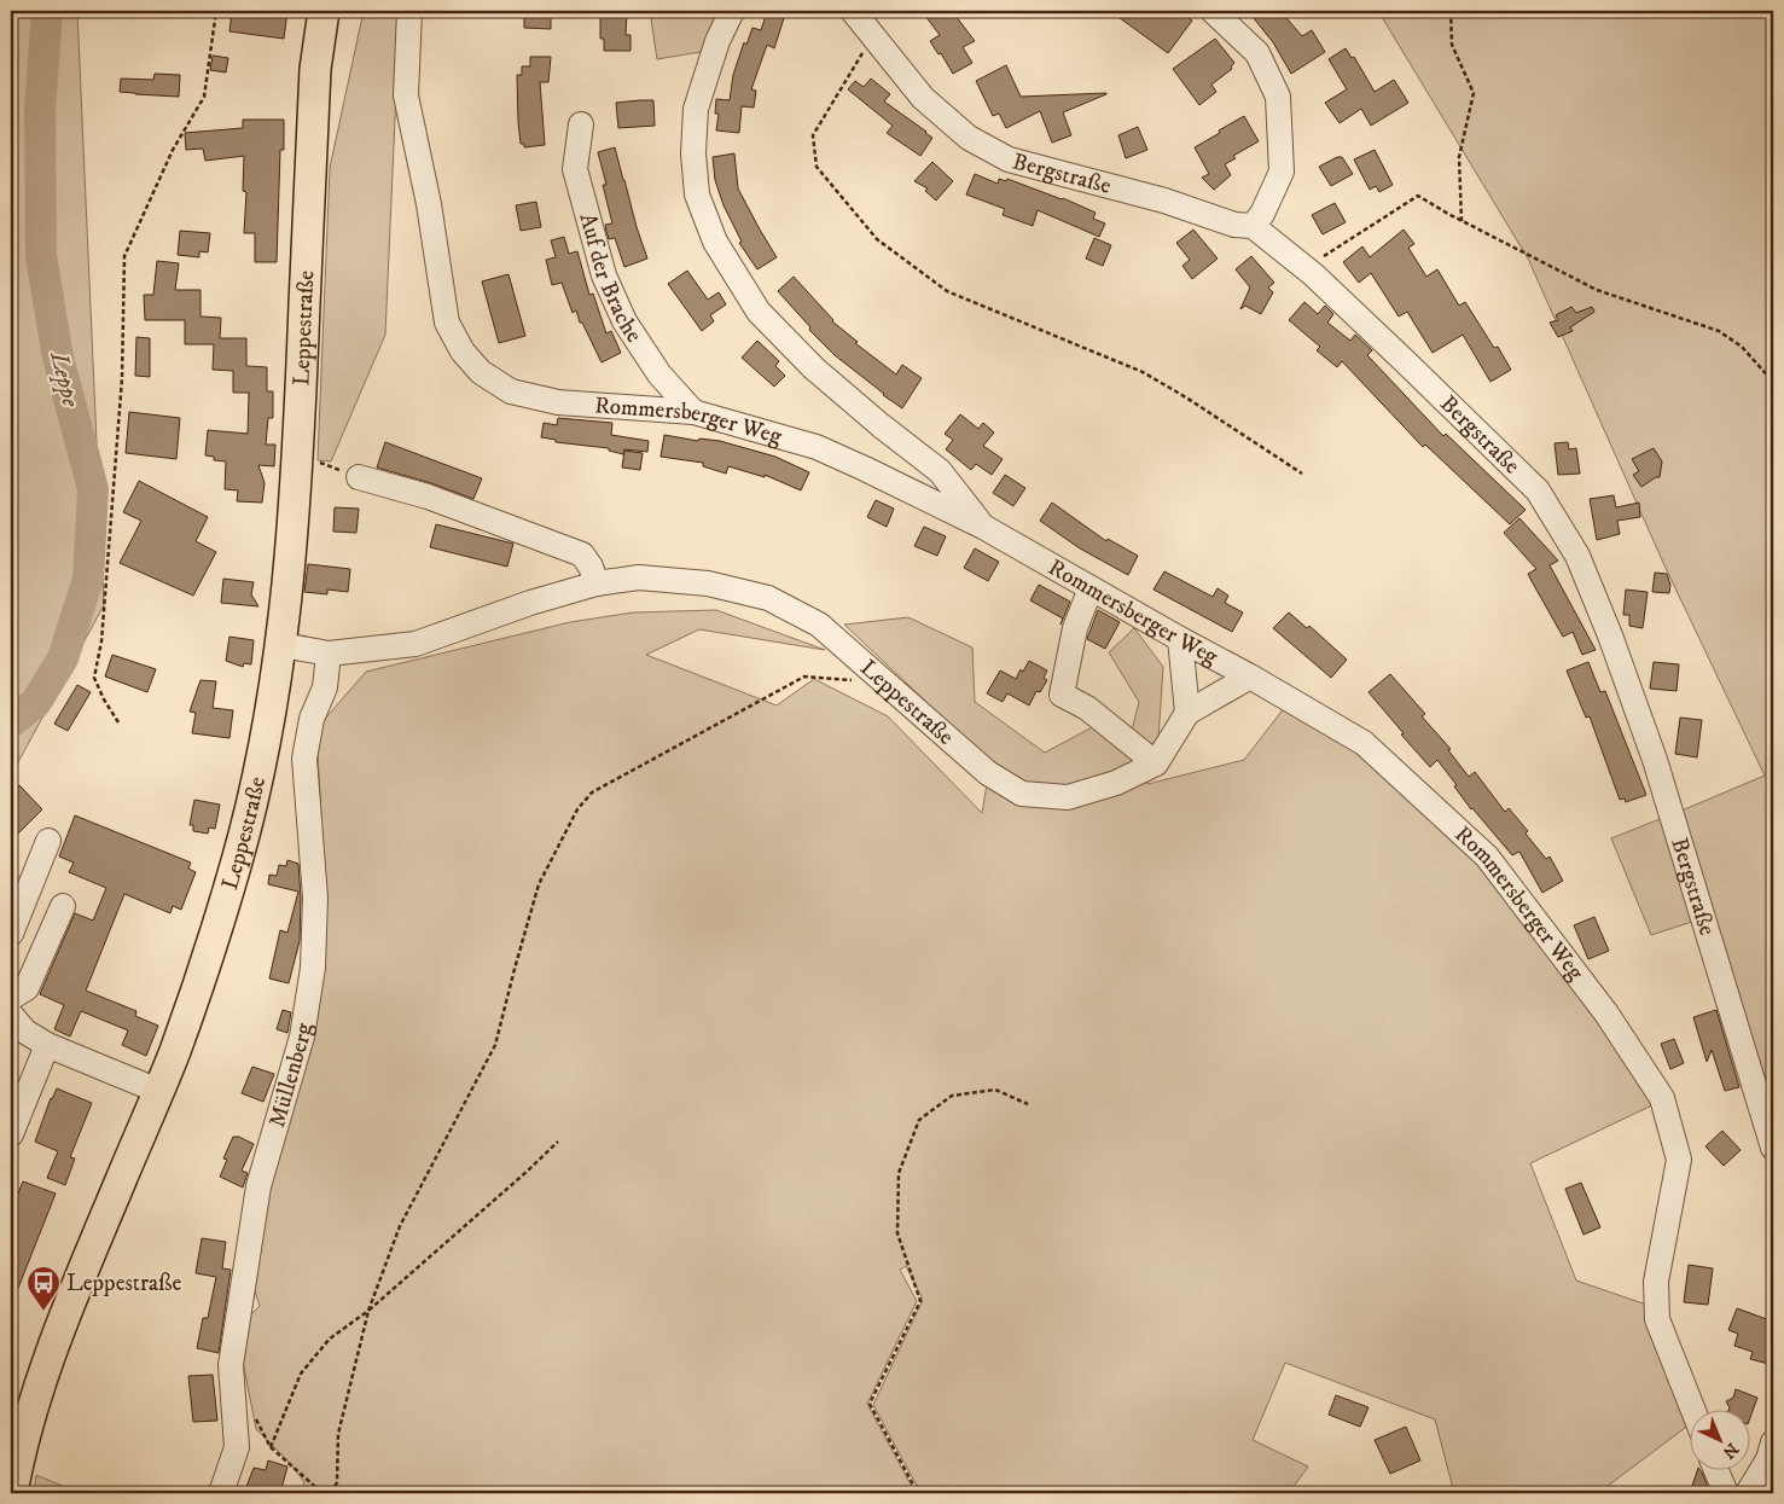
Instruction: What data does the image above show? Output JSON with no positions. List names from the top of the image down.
{
  "streets": {
    "main road": ["Leppestraße"],
    "street": [
      "Bergstraße",
      "Auf der Brache",
      "Rommersberger Weg",
      "Müllenberg"
    ]
  },
  "crossings": [
    ["Auf der Brache", "Rommersberger Weg"],
    ["Leppestraße", "Müllenberg"]
  ],
  "water": ["Leppe"],
  "places": {
    "bus stop": ["Leppestraße"]
  },
  "north": "bottom right"
}
